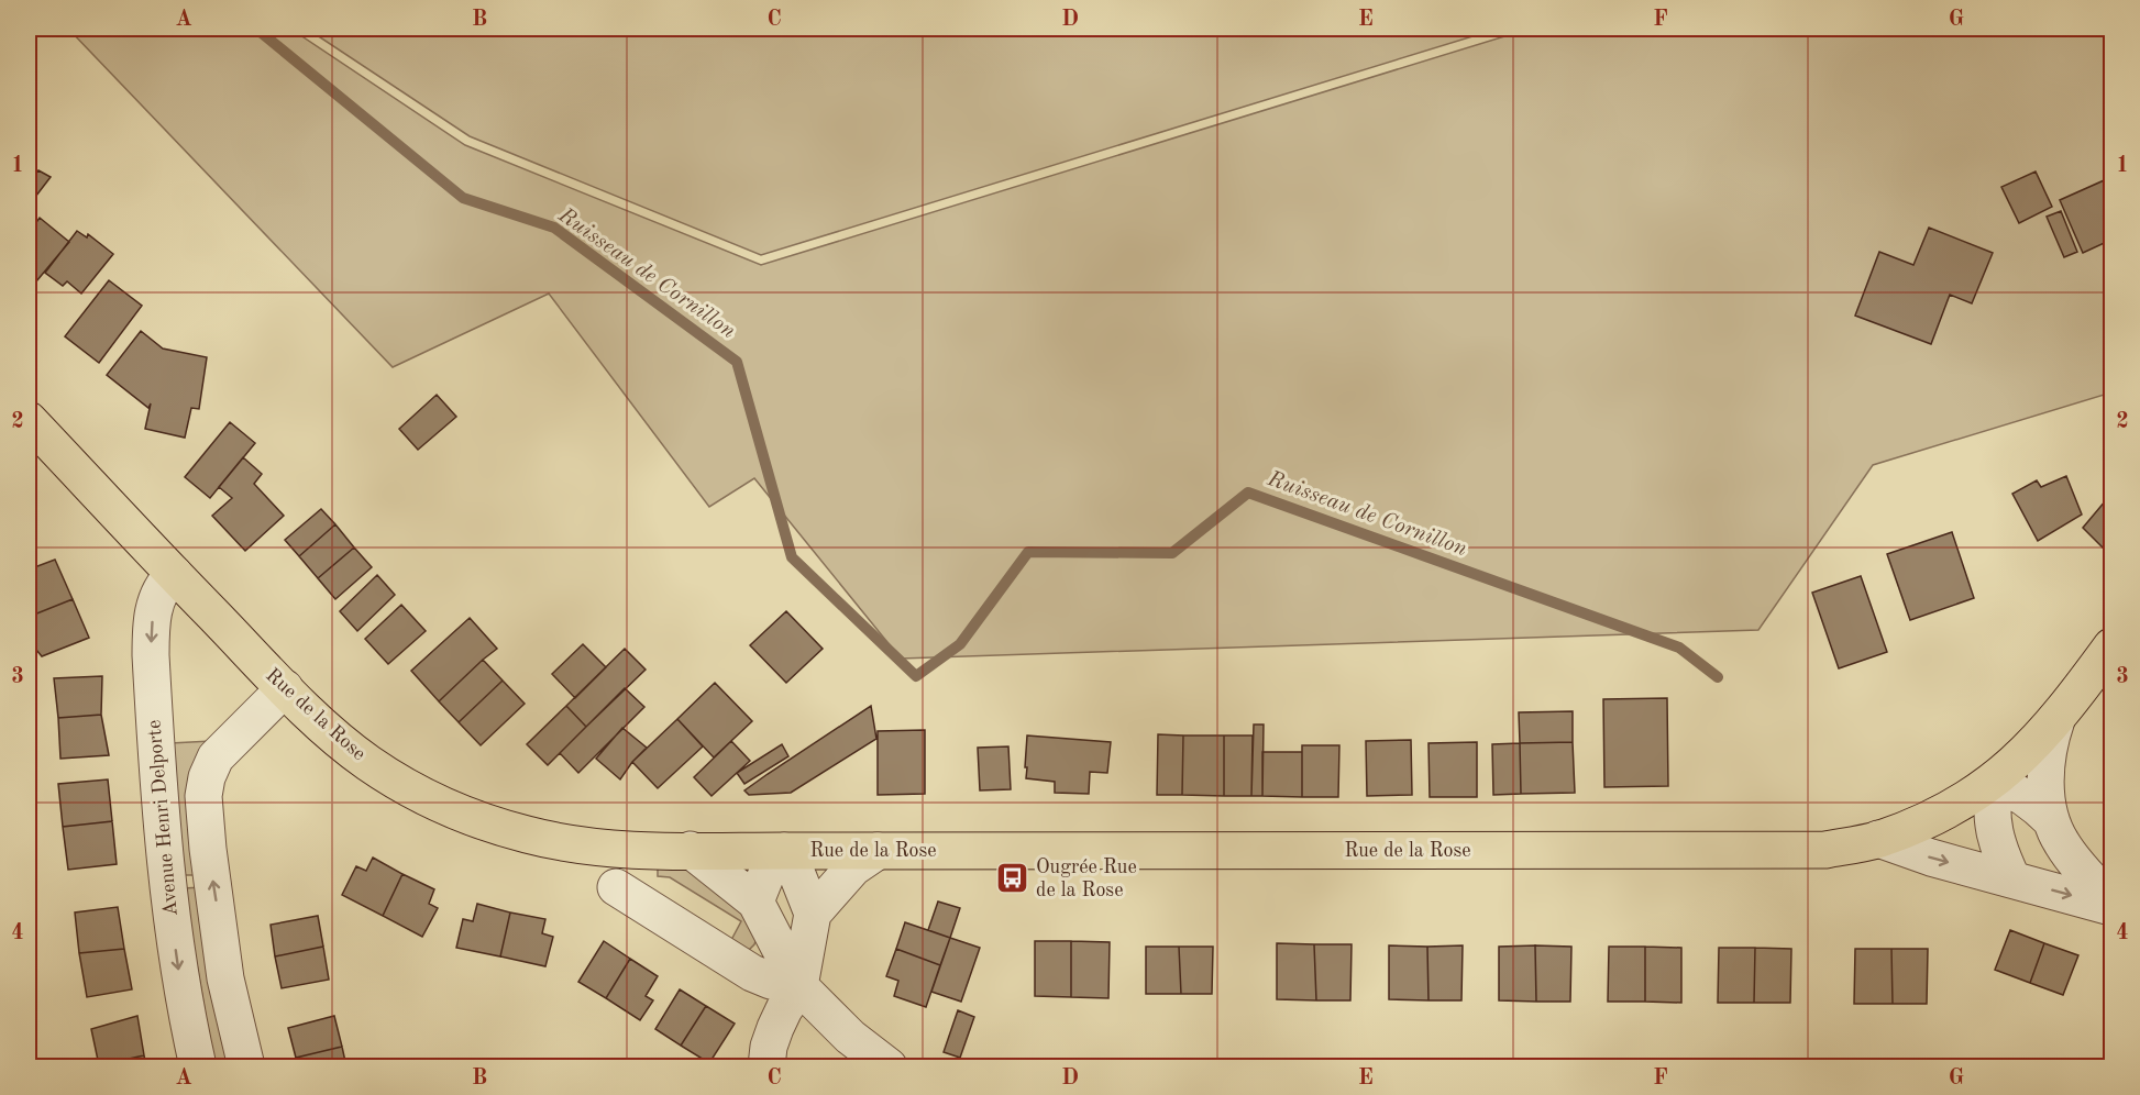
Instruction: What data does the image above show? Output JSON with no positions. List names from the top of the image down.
{
  "streets": {
    "main road": ["Rue de la Rose"],
    "street": ["Avenue Henri Delporte"]
  },
  "crossings": [
    ["Rue de la Rose", "Avenue Henri Delporte"]
  ],
  "water": ["Ruisseau de Cornillon"],
  "places": {
    "bus stop": ["Ougrée Rue de la Rose"]
  },
  "grid": {
    "columns": [
      "A",
      "B",
      "C",
      "D",
      "E",
      "F",
      "G"
    ],
    "rows": [
      "1",
      "2",
      "3",
      "4"
    ]
  }
}
